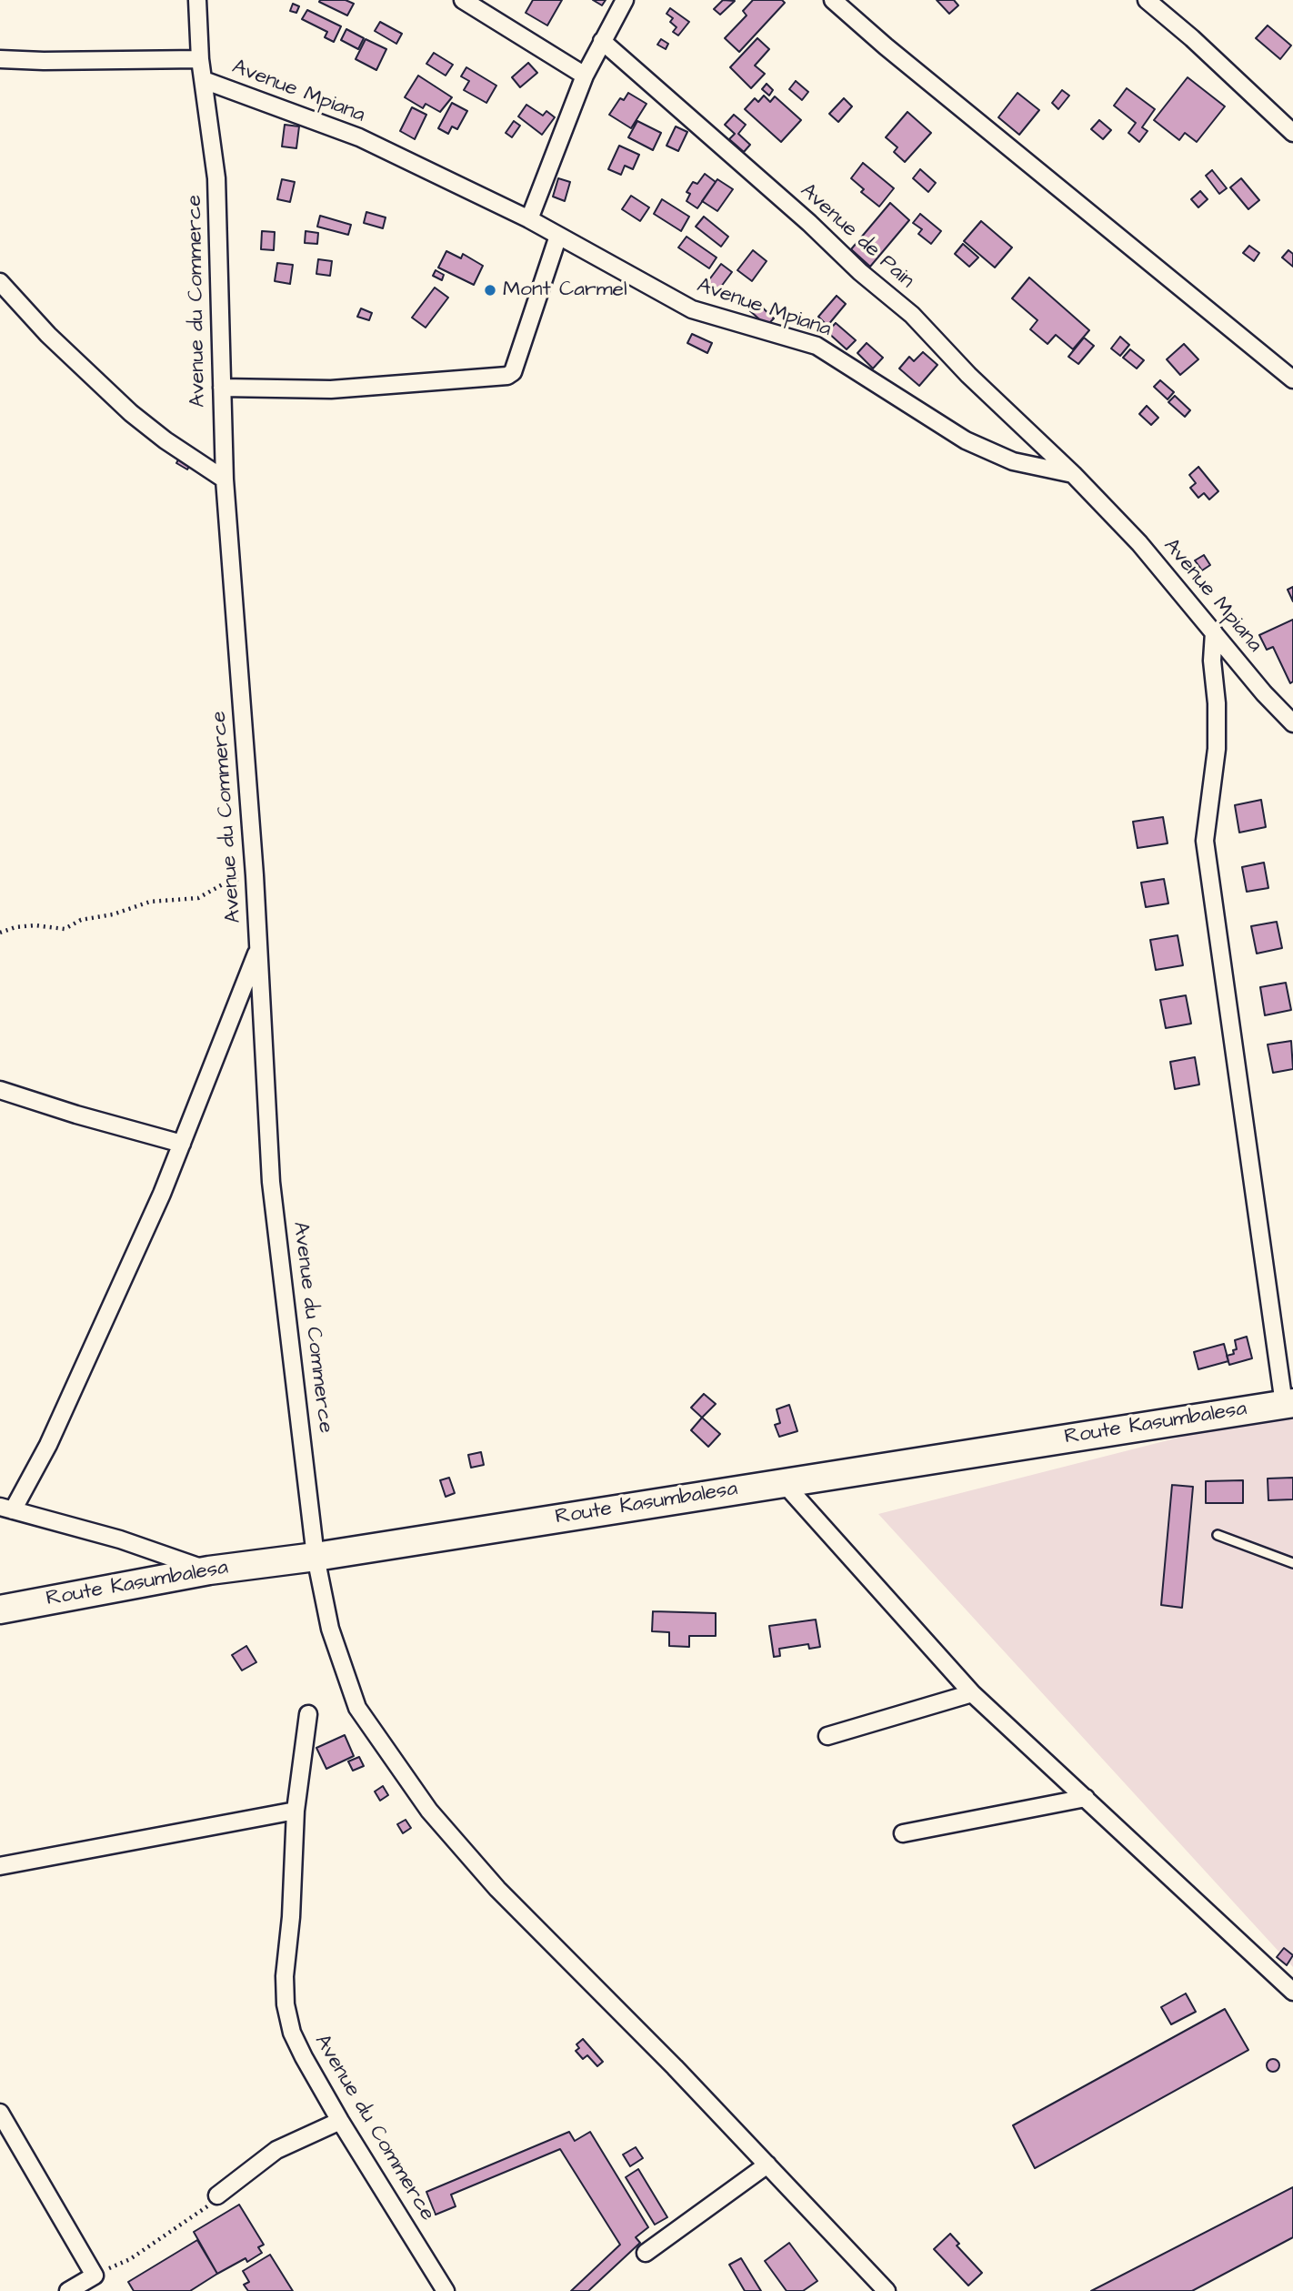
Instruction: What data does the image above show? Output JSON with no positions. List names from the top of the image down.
{
  "streets": {
    "highway": ["Route Kasumbalesa"],
    "street": ["Avenue Mpiana", "Avenue de Pain", "Avenue du Commerce"]
  },
  "crossings": [
    ["Avenue Mpiana", "Avenue de Pain"],
    ["Avenue Mpiana", "Avenue du Commerce"],
    ["Avenue du Commerce", "Route Kasumbalesa"]
  ],
  "places": ["Mont Carmel"]
}
